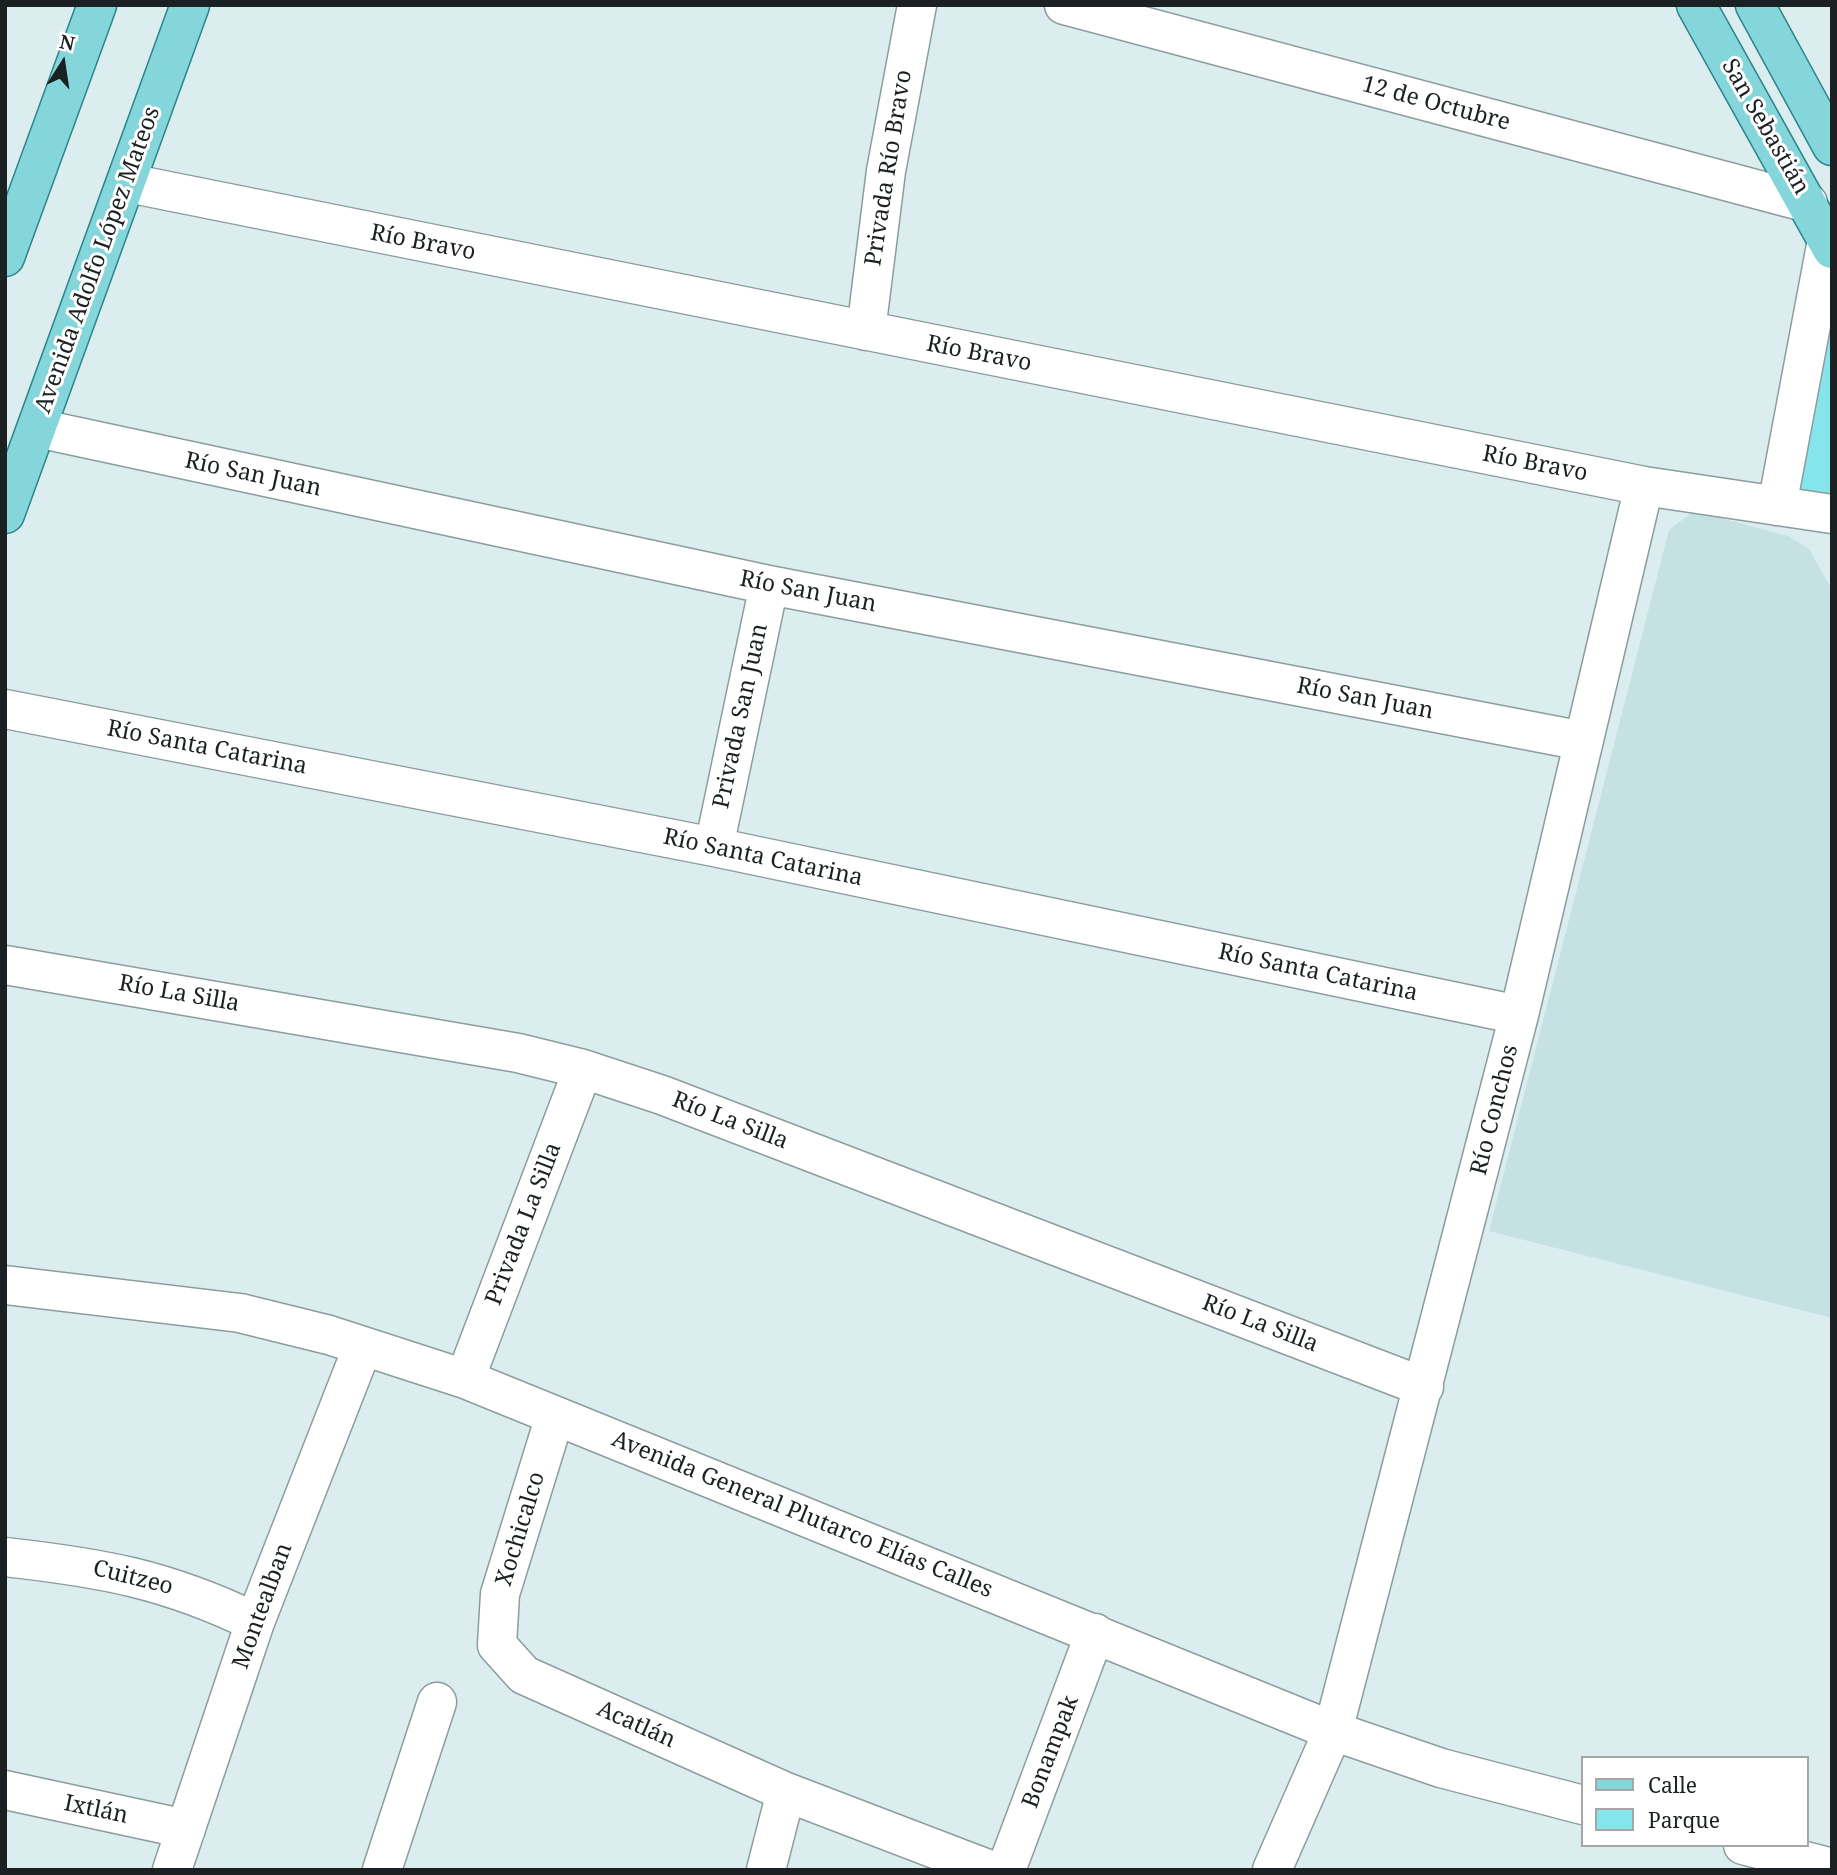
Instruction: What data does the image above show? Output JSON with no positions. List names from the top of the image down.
{
  "streets": {
    "main road": ["San Sebastián", "Avenida Adolfo López Mateos"],
    "street": [
      "12 de Octubre",
      "Privada Río Bravo",
      "Río Bravo",
      "Río San Juan",
      "Privada San Juan",
      "Río Santa Catarina",
      "Río La Silla",
      "Río Conchos",
      "Privada La Silla",
      "Avenida General Plutarco Elías Calles",
      "Xochicalco",
      "Cuitzeo",
      "Montealban",
      "Acatlán",
      "Bonampak",
      "Ixtlán"
    ]
  },
  "crossings": [
    ["12 de Octubre", "San Sebastián"],
    ["Privada Río Bravo", "Río Bravo"],
    ["Río Bravo", "Avenida Adolfo López Mateos"],
    ["Río Bravo", "Río Conchos"],
    ["Avenida Adolfo López Mateos", "Río San Juan"],
    ["Río San Juan", "Privada San Juan"],
    ["Río San Juan", "Río Conchos"],
    ["Privada San Juan", "Río Santa Catarina"],
    ["Río Santa Catarina", "Río Conchos"],
    ["Río La Silla", "Río Conchos"],
    ["Río La Silla", "Privada La Silla"],
    ["Río Conchos", "Avenida General Plutarco Elías Calles"],
    ["Privada La Silla", "Avenida General Plutarco Elías Calles"],
    ["Avenida General Plutarco Elías Calles", "Xochicalco"],
    ["Avenida General Plutarco Elías Calles", "Montealban"],
    ["Avenida General Plutarco Elías Calles", "Bonampak"],
    ["Xochicalco", "Acatlán"],
    ["Cuitzeo", "Montealban"],
    ["Montealban", "Ixtlán"]
  ],
  "legend": ["Calle", "Parque"],
  "north": "top"
}
